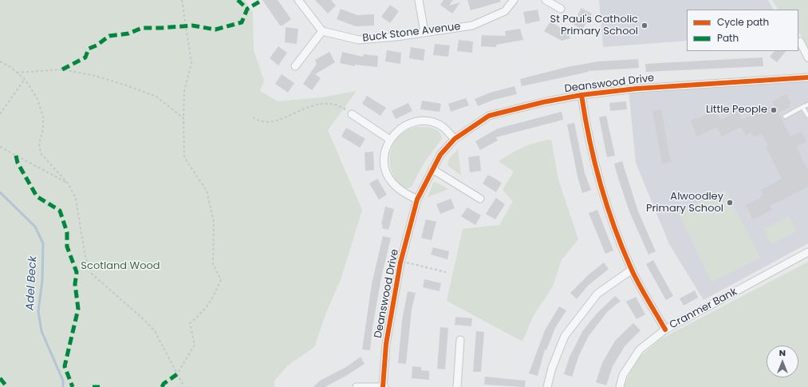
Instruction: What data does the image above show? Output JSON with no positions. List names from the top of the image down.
{
  "streets": {
    "street": ["Buck Stone Avenue", "Deanswood Drive", "Cranmer Bank"]
  },
  "water": ["Adel Beck"],
  "parks": ["Scotland Wood"],
  "places": ["St Paul's Catholic Primary School", "Little People", "Alwoodley Primary School"],
  "legend": ["Cycle path", "Path"],
  "north": "top"
}
